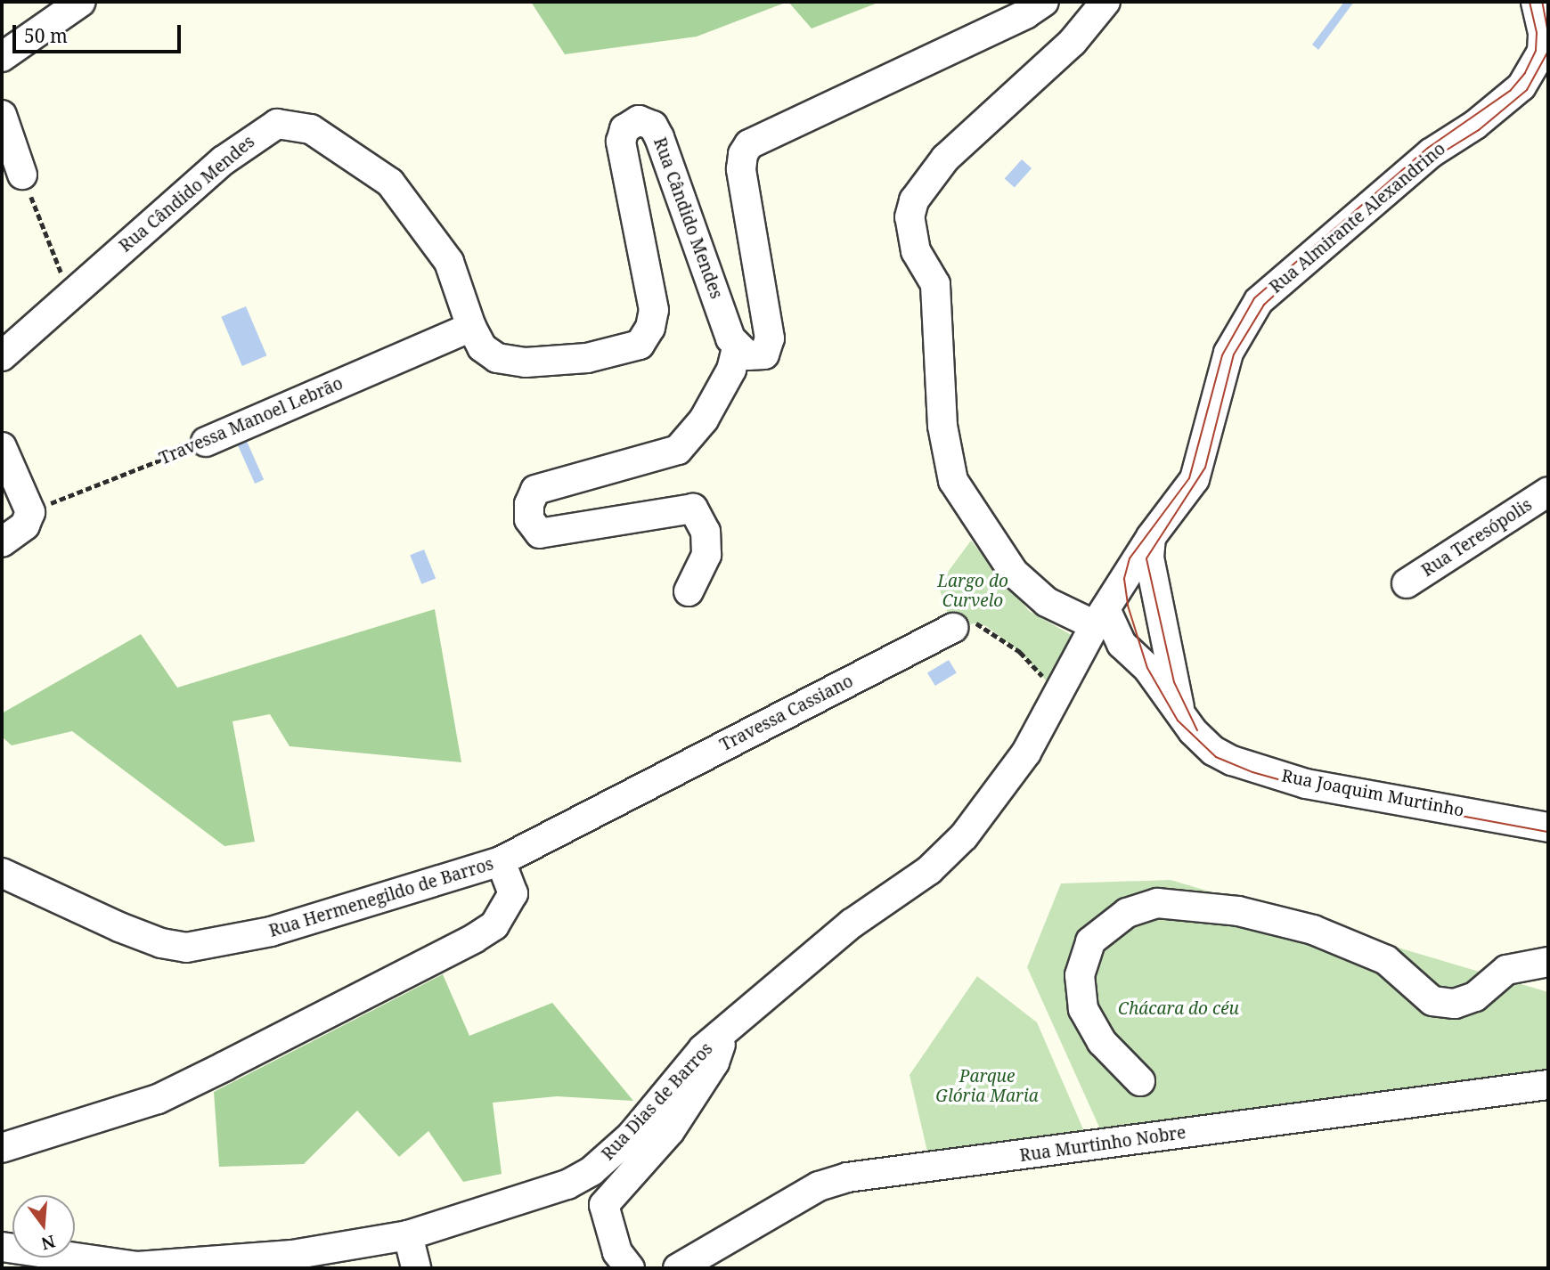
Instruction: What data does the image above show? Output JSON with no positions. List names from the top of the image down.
{
  "streets": {
    "street": [
      "Rua Cândido Mendes",
      "Rua Almirante Alexandrino",
      "Travessa Manoel Lebrão",
      "Rua Teresópolis",
      "Travessa Cassiano",
      "Rua Joaquim Murtinho",
      "Rua Hermenegildo de Barros",
      "Rua Dias de Barros",
      "Rua Murtinho Nobre"
    ]
  },
  "crossings": [
    ["Rua Cândido Mendes", "Travessa Manoel Lebrão"],
    ["Rua Almirante Alexandrino", "Rua Joaquim Murtinho"],
    ["Rua Almirante Alexandrino", "Rua Dias de Barros"],
    ["Travessa Cassiano", "Rua Hermenegildo de Barros"]
  ],
  "parks": ["Largo do Curvelo", "Chácara do céu", "Parque Glória Maria"],
  "scale_bar": "50 m",
  "north": "bottom"
}
